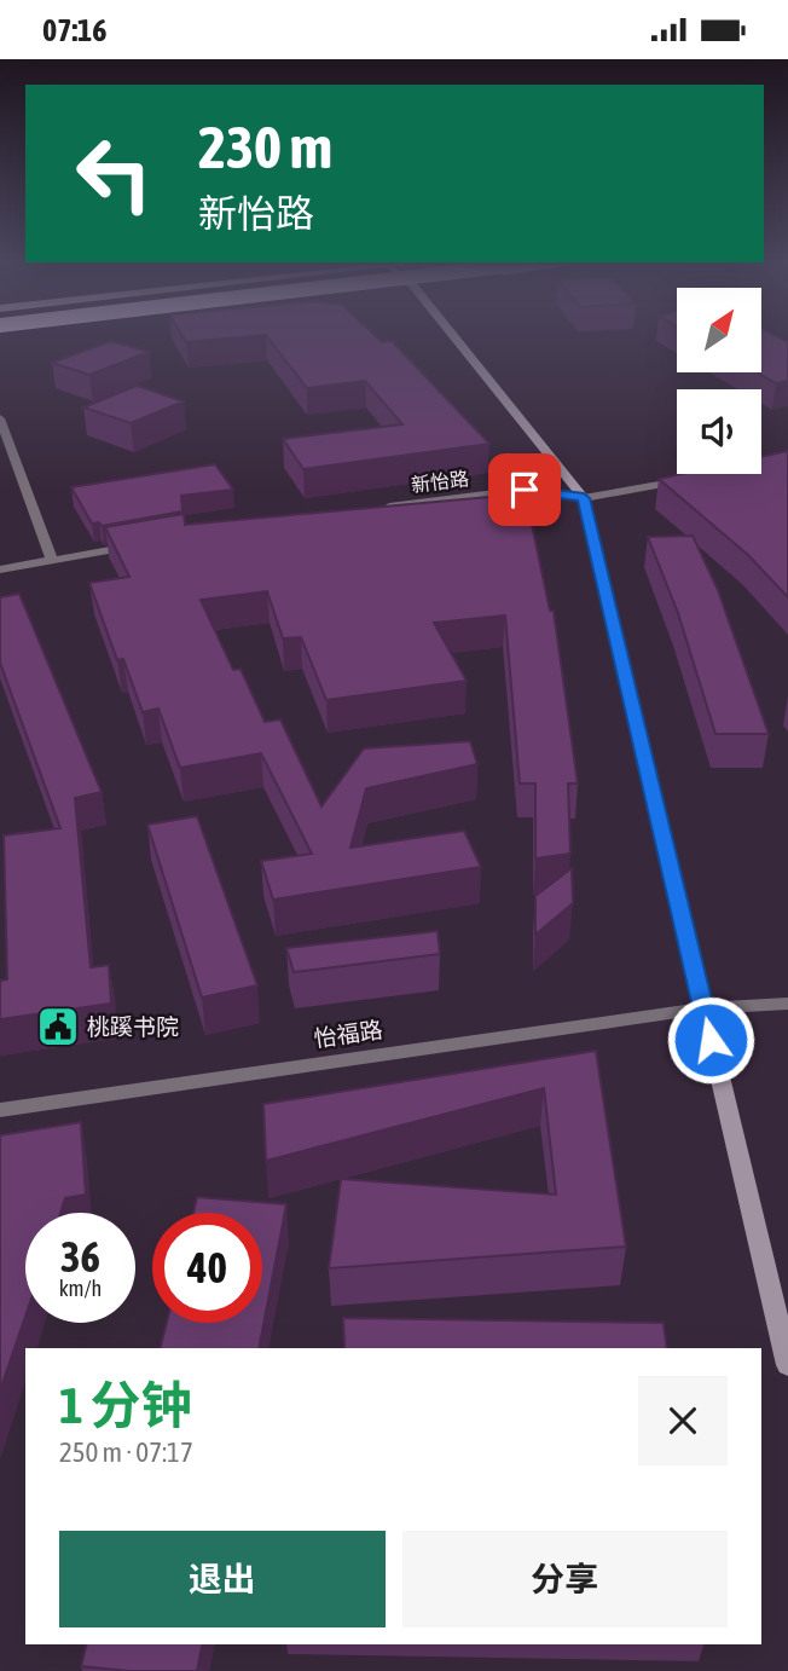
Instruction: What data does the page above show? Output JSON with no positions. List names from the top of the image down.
{
  "streets": {
    "street": ["新怡路", "怡福路"]
  },
  "places": {
    "public building": ["桃蹊书院"]
  },
  "north": "top right",
  "page": {
    "status": "07:16",
    "turn": ["230 m", "新怡路"],
    "speed": "36 km/h",
    "limit": "40",
    "heading": ["1 分钟", "250 m · 07:17"],
    "buttons": ["退出", "分享"]
  }
}
